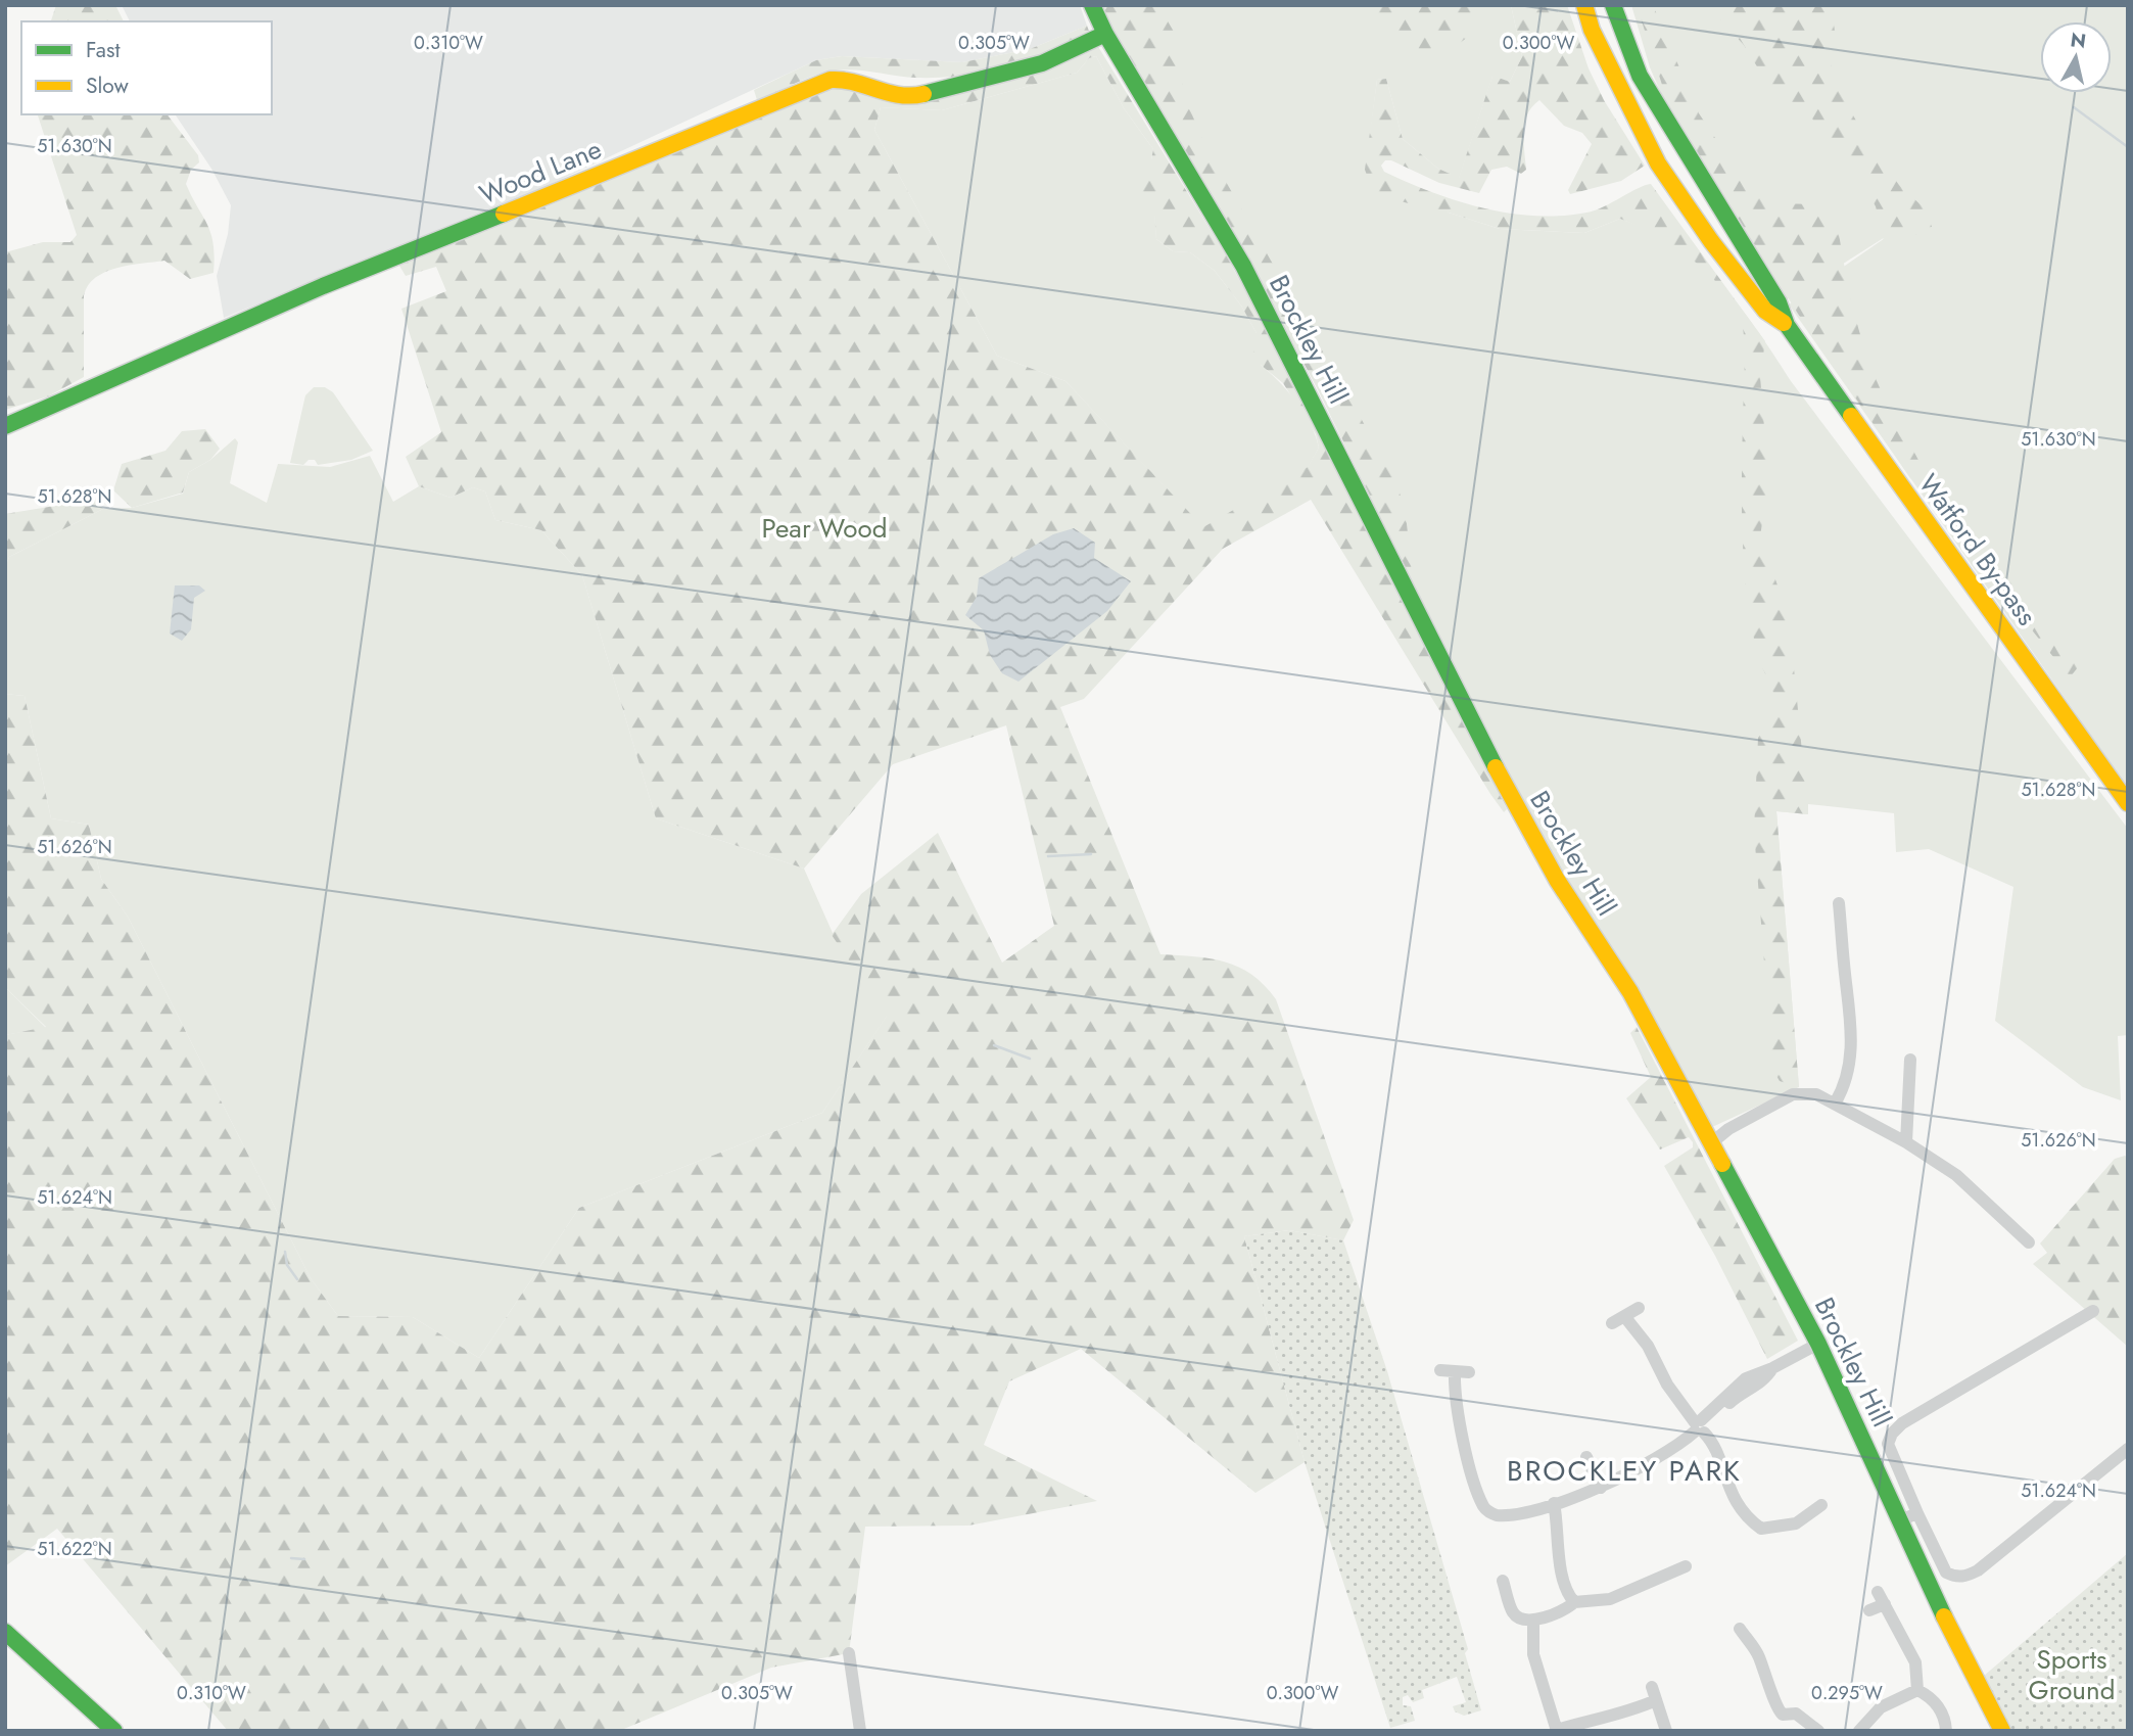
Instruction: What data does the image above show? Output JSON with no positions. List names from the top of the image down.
{
  "streets": {
    "main road": ["Wood Lane", "Brockley Hill", "Watford By-pass"]
  },
  "crossings": [
    ["Wood Lane", "Brockley Hill"]
  ],
  "districts": ["BROCKLEY PARK"],
  "parks": ["Pear Wood", "Sports Ground"],
  "legend": ["Fast", "Slow"],
  "north": "top",
  "coordinates": [
    "0.310°W",
    "0.305°W",
    "0.300°W",
    "51.630°N",
    "51.628°N",
    "51.626°N",
    "51.624°N",
    "51.622°N",
    "0.295°W"
  ]
}
